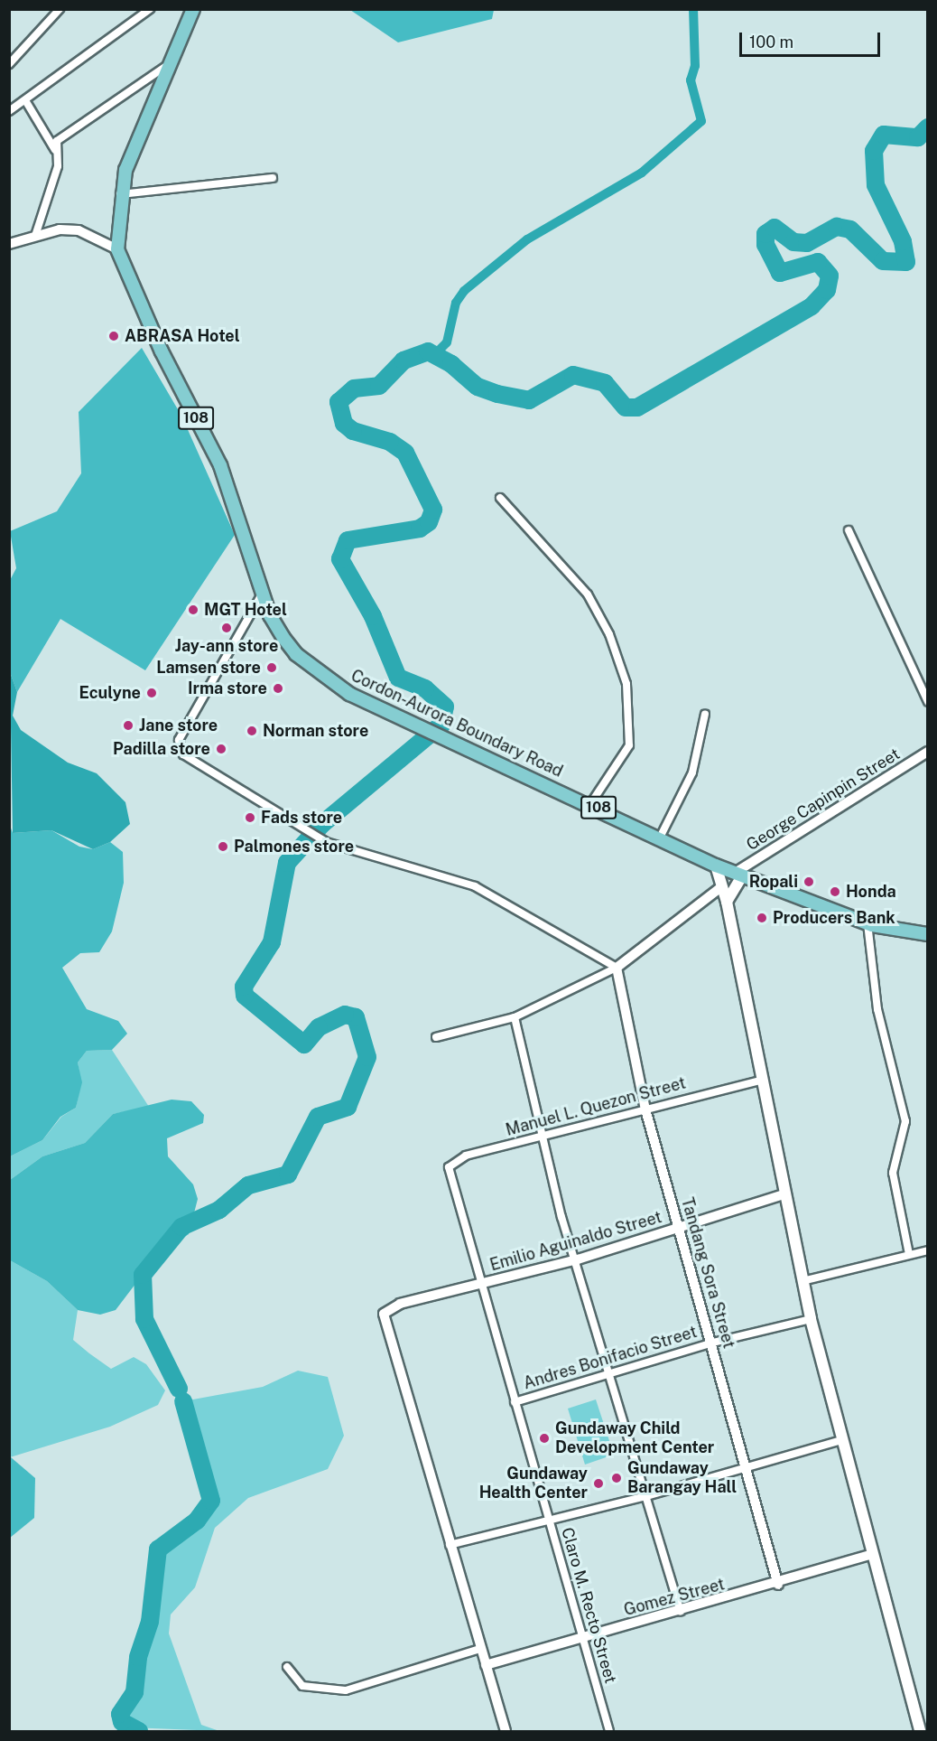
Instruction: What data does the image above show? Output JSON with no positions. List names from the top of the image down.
{
  "streets": {
    "main road": ["108", "Cordon-Aurora Boundary Road"],
    "street": [
      "George Capinpin Street",
      "Manuel L. Quezon Street",
      "Emilio Aguinaldo Street",
      "Tandang Sora Street",
      "Andres Bonifacio Street",
      "Gomez Street",
      "Claro M. Recto Street"
    ]
  },
  "crossings": [
    ["Cordon-Aurora Boundary Road", "George Capinpin Street"],
    ["Manuel L. Quezon Street", "Tandang Sora Street"],
    ["Manuel L. Quezon Street", "Claro M. Recto Street"],
    ["Emilio Aguinaldo Street", "Tandang Sora Street"],
    ["Emilio Aguinaldo Street", "Claro M. Recto Street"],
    ["Tandang Sora Street", "Andres Bonifacio Street"],
    ["Tandang Sora Street", "Gomez Street"],
    ["Andres Bonifacio Street", "Claro M. Recto Street"],
    ["Gomez Street", "Claro M. Recto Street"]
  ],
  "places": [
    "ABRASA Hotel",
    "MGT Hotel",
    "Jay-ann store",
    "Lamsen store",
    "Irma store",
    "Eculyne",
    "Jane store",
    "Norman store",
    "Padilla store",
    "Fads store",
    "Palmones store",
    "Ropali",
    "Honda",
    "Producers Bank",
    "Gundaway Child Development Center",
    "Gundaway Barangay Hall",
    "Gundaway Health Center"
  ],
  "scale_bar": "100 m"
}
